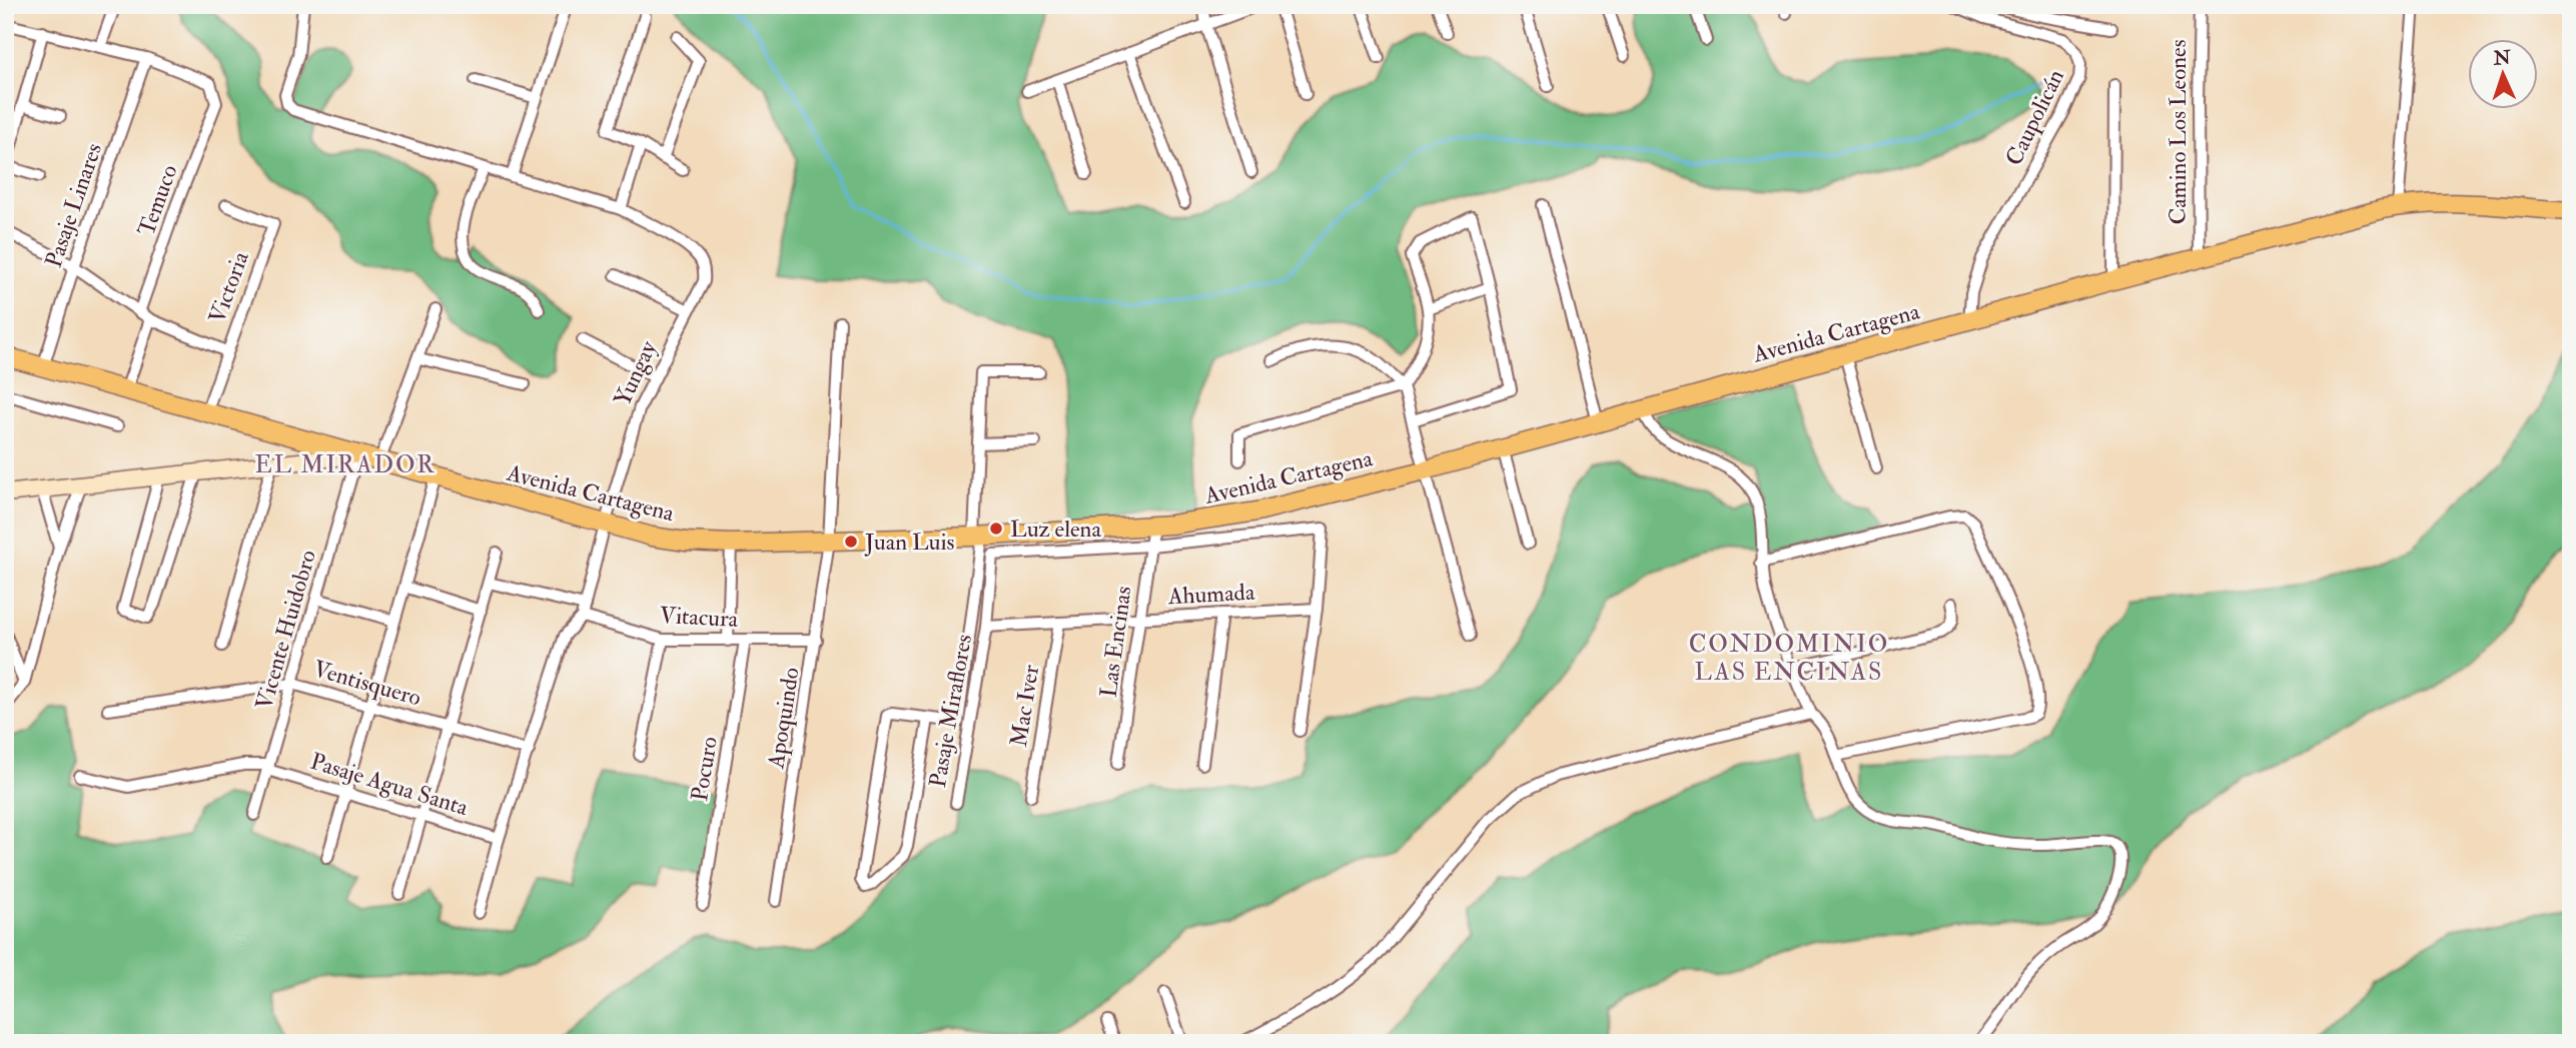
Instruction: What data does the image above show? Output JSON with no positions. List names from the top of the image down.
{
  "streets": {
    "main road": ["Avenida Cartagena"],
    "street": [
      "Caupolicán",
      "Camino Los Leones",
      "Temuco",
      "Pasaje Linares",
      "Victoria",
      "Yungay",
      "Ahumada",
      "Vitacura",
      "Vicente Huidobro",
      "Las Encinas",
      "Ventisquero",
      "Mac Iver",
      "Pasaje Miraflores",
      "Apoquindo",
      "Pocuro",
      "Pasaje Agua Santa"
    ]
  },
  "crossings": [
    ["Caupolicán", "Avenida Cartagena"],
    ["Camino Los Leones", "Avenida Cartagena"],
    ["Temuco", "Pasaje Linares"],
    ["Pasaje Linares", "Avenida Cartagena"],
    ["Victoria", "Avenida Cartagena"],
    ["Avenida Cartagena", "Yungay"],
    ["Avenida Cartagena", "Vicente Huidobro"],
    ["Avenida Cartagena", "Las Encinas"],
    ["Avenida Cartagena", "Apoquindo"],
    ["Yungay", "Vitacura"],
    ["Yungay", "Ventisquero"],
    ["Yungay", "Pasaje Agua Santa"],
    ["Ahumada", "Las Encinas"],
    ["Ahumada", "Mac Iver"],
    ["Ahumada", "Pasaje Miraflores"],
    ["Vitacura", "Apoquindo"],
    ["Vitacura", "Pocuro"],
    ["Vicente Huidobro", "Ventisquero"],
    ["Vicente Huidobro", "Pasaje Agua Santa"],
    ["Las Encinas", "Pasaje Miraflores"]
  ],
  "districts": ["EL MIRADOR", "CONDOMINIO LAS ENCINAS"],
  "places": ["Luz elena", "Juan Luis"],
  "north": "top"
}
